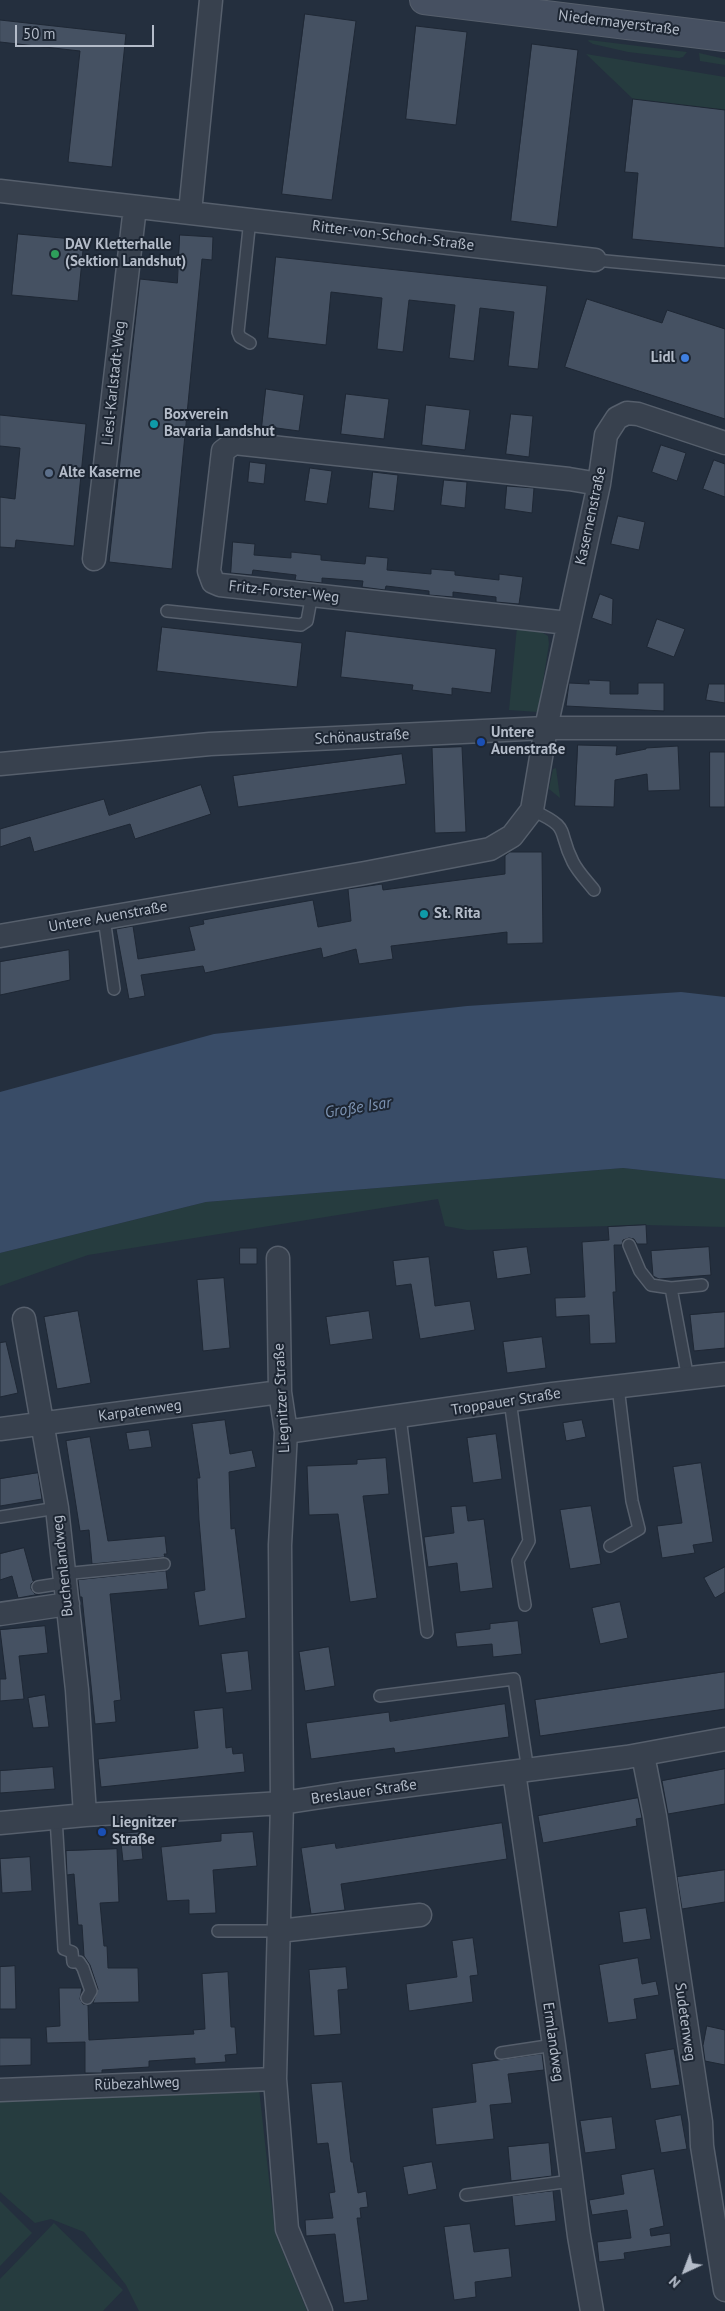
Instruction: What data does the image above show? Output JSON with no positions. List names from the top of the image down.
{
  "streets": {
    "main road": ["Niedermayerstraße"],
    "street": [
      "Ritter-von-Schoch-Straße",
      "Liesl-Karlstadt-Weg",
      "Kasernenstraße",
      "Fritz-Forster-Weg",
      "Schönaustraße",
      "Untere Auenstraße",
      "Liegnitzer Straße",
      "Troppauer Straße",
      "Karpatenweg",
      "Buchenlandweg",
      "Breslauer Straße",
      "Sudetenweg",
      "Ermlandweg",
      "Rübezahlweg"
    ]
  },
  "crossings": [
    ["Ritter-von-Schoch-Straße", "Liesl-Karlstadt-Weg"],
    ["Kasernenstraße", "Fritz-Forster-Weg"],
    ["Kasernenstraße", "Schönaustraße"],
    ["Kasernenstraße", "Untere Auenstraße"],
    ["Schönaustraße", "Untere Auenstraße"],
    ["Liegnitzer Straße", "Troppauer Straße"],
    ["Liegnitzer Straße", "Karpatenweg"],
    ["Liegnitzer Straße", "Breslauer Straße"],
    ["Liegnitzer Straße", "Rübezahlweg"],
    ["Karpatenweg", "Buchenlandweg"],
    ["Buchenlandweg", "Breslauer Straße"],
    ["Breslauer Straße", "Sudetenweg"],
    ["Breslauer Straße", "Ermlandweg"]
  ],
  "water": ["Große Isar"],
  "places": [
    "DAV Kletterhalle (Sektion Landshut)",
    "Lidl",
    "Boxverein Bavaria Landshut",
    "Alte Kaserne",
    "Untere Auenstraße",
    "St. Rita",
    "Liegnitzer Straße"
  ],
  "scale_bar": "50 m",
  "north": "bottom left"
}
